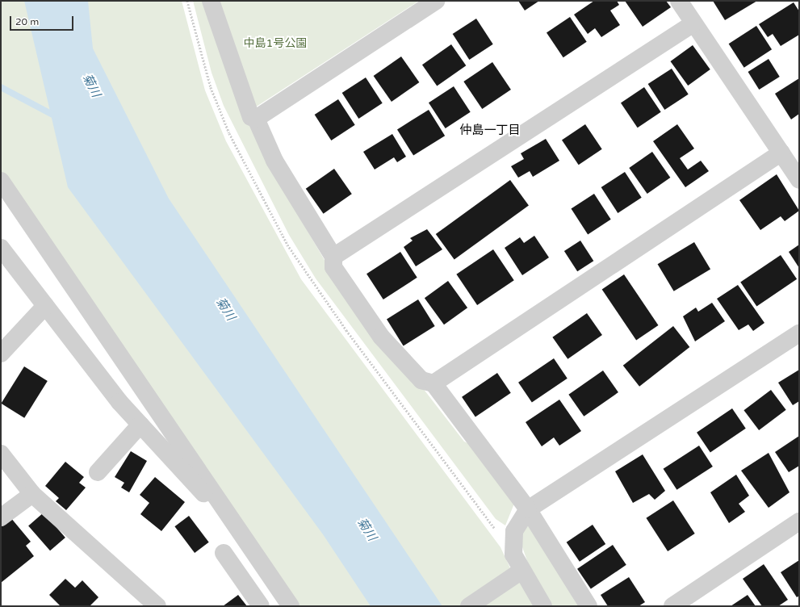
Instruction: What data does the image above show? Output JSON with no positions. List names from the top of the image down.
{
  "districts": ["仲島一丁目"],
  "water": ["菊川"],
  "parks": ["中島1号公園"],
  "scale_bar": "20 m"
}
